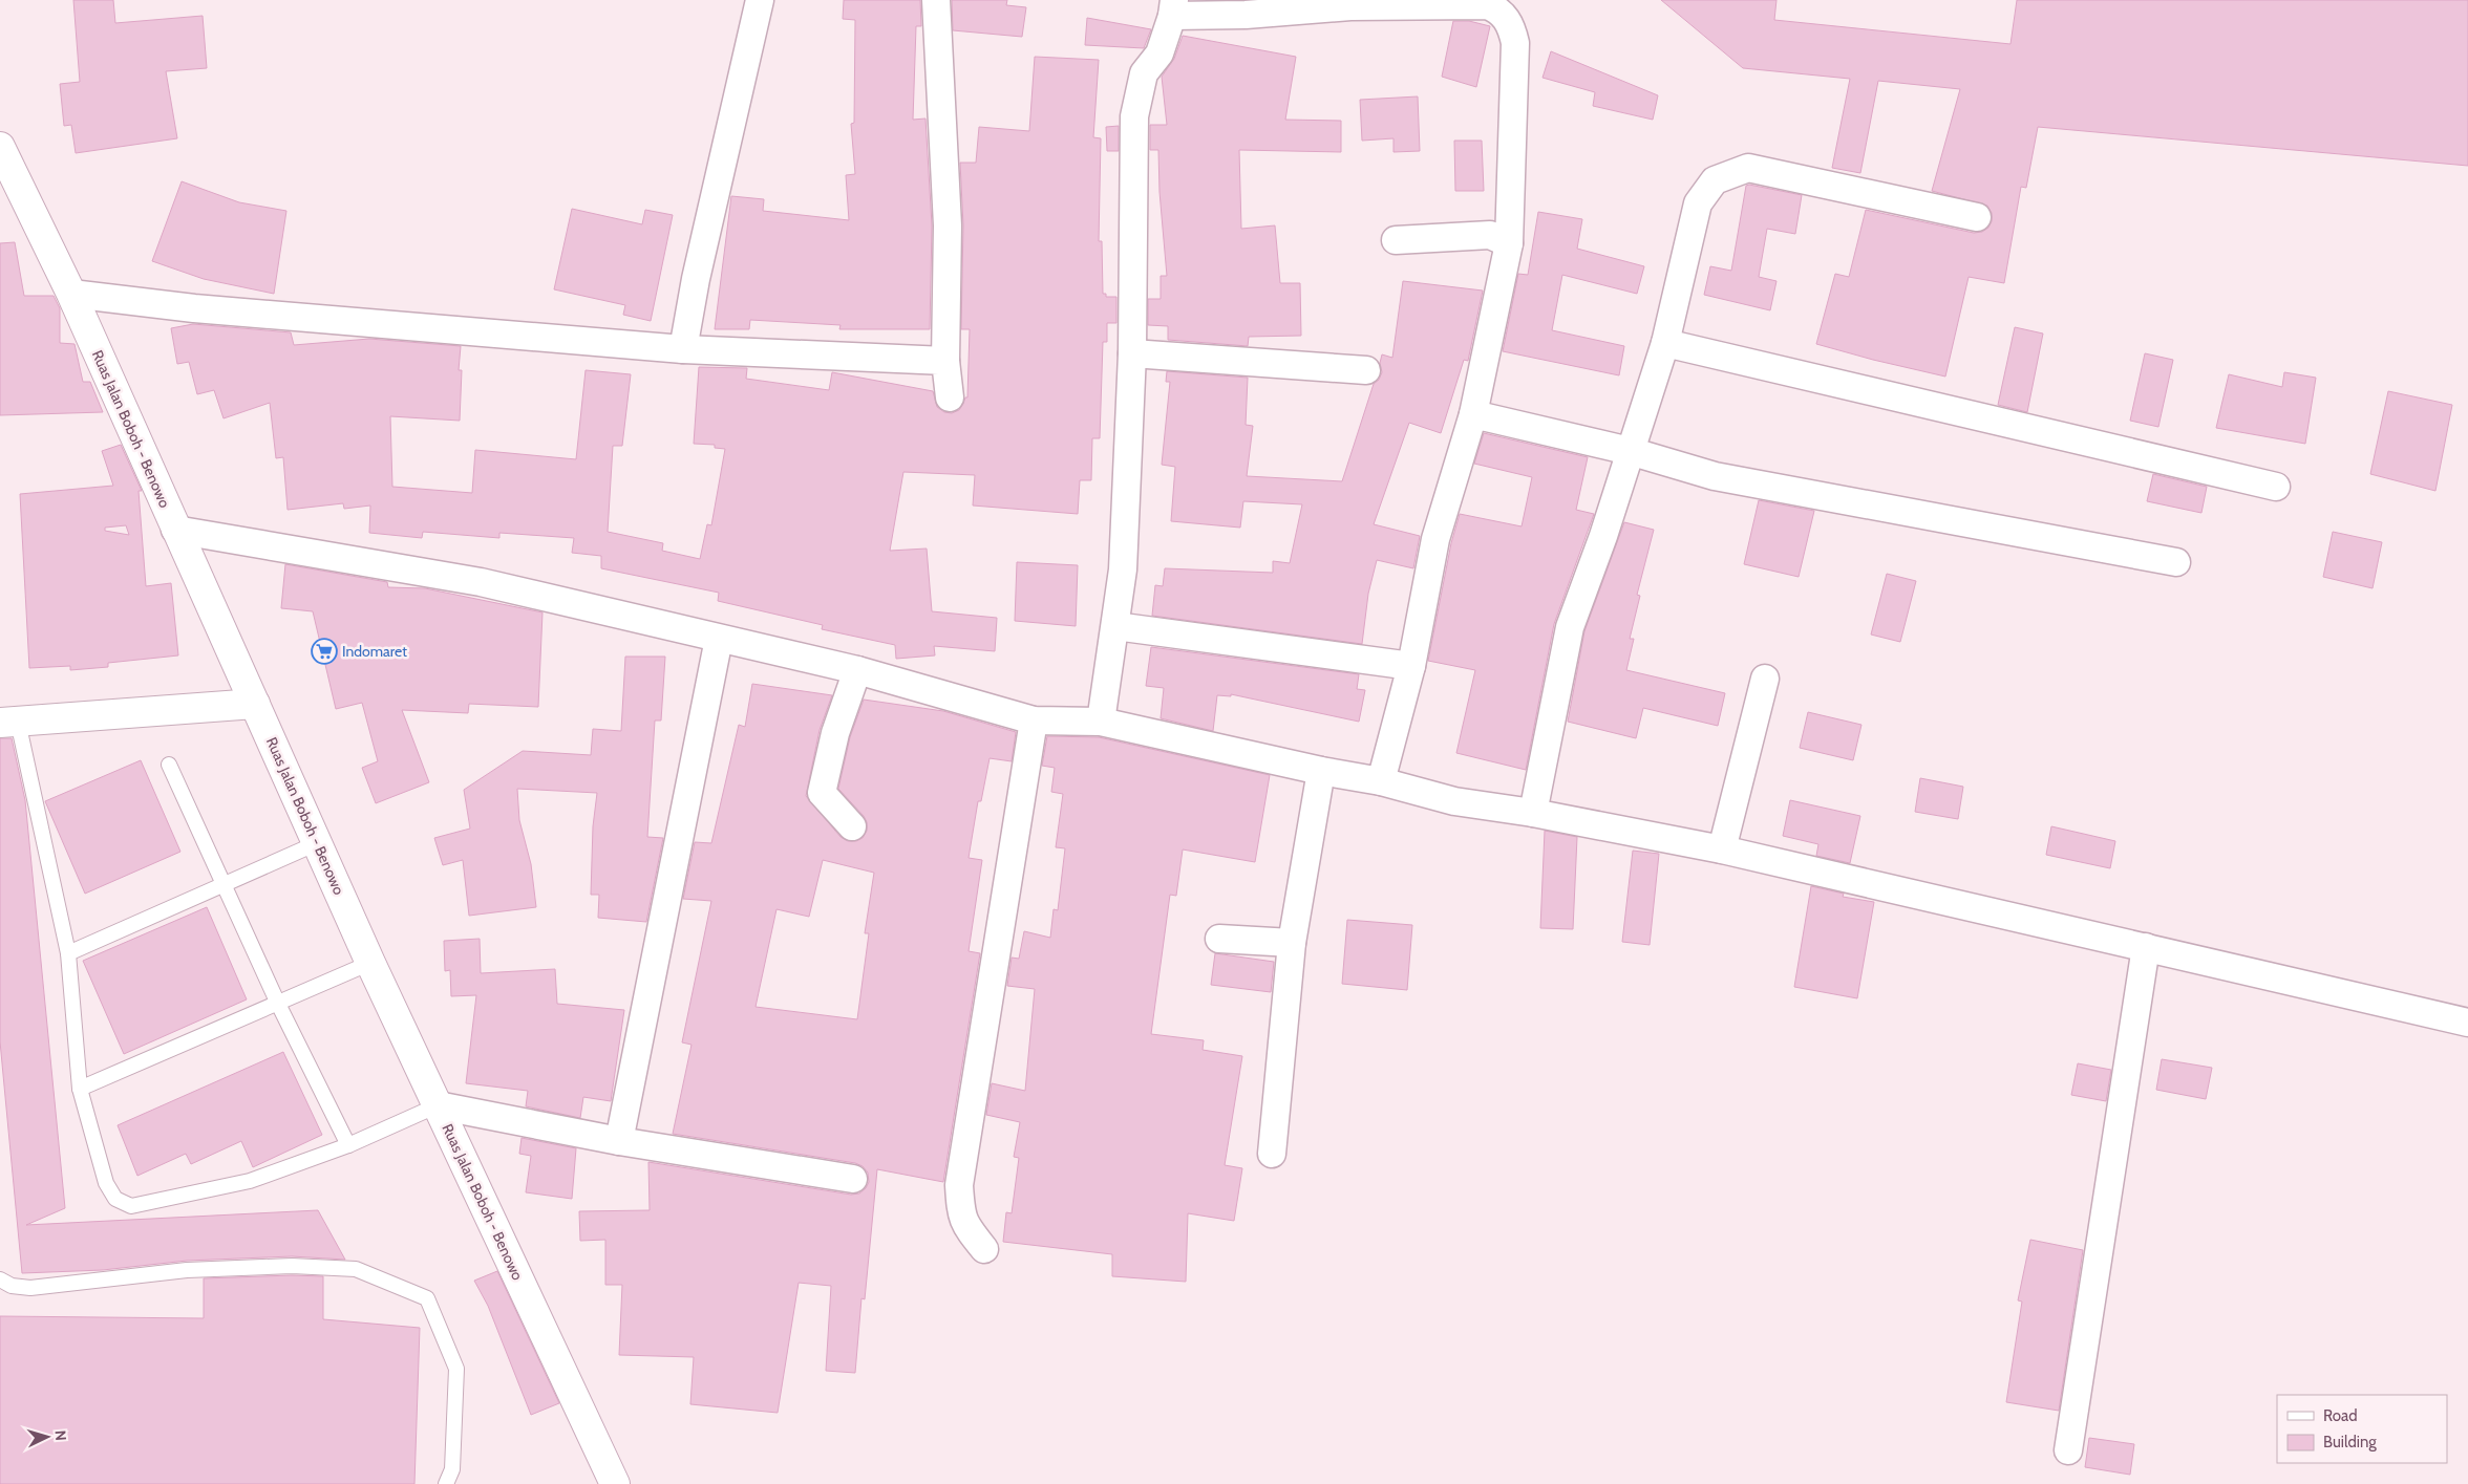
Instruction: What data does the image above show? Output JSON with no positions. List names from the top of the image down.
{
  "streets": {
    "main road": ["Ruas Jalan Boboh - Benowo"]
  },
  "places": {
    "supermarket": ["Indomaret"]
  },
  "legend": ["Road", "Building"],
  "north": "right"
}
